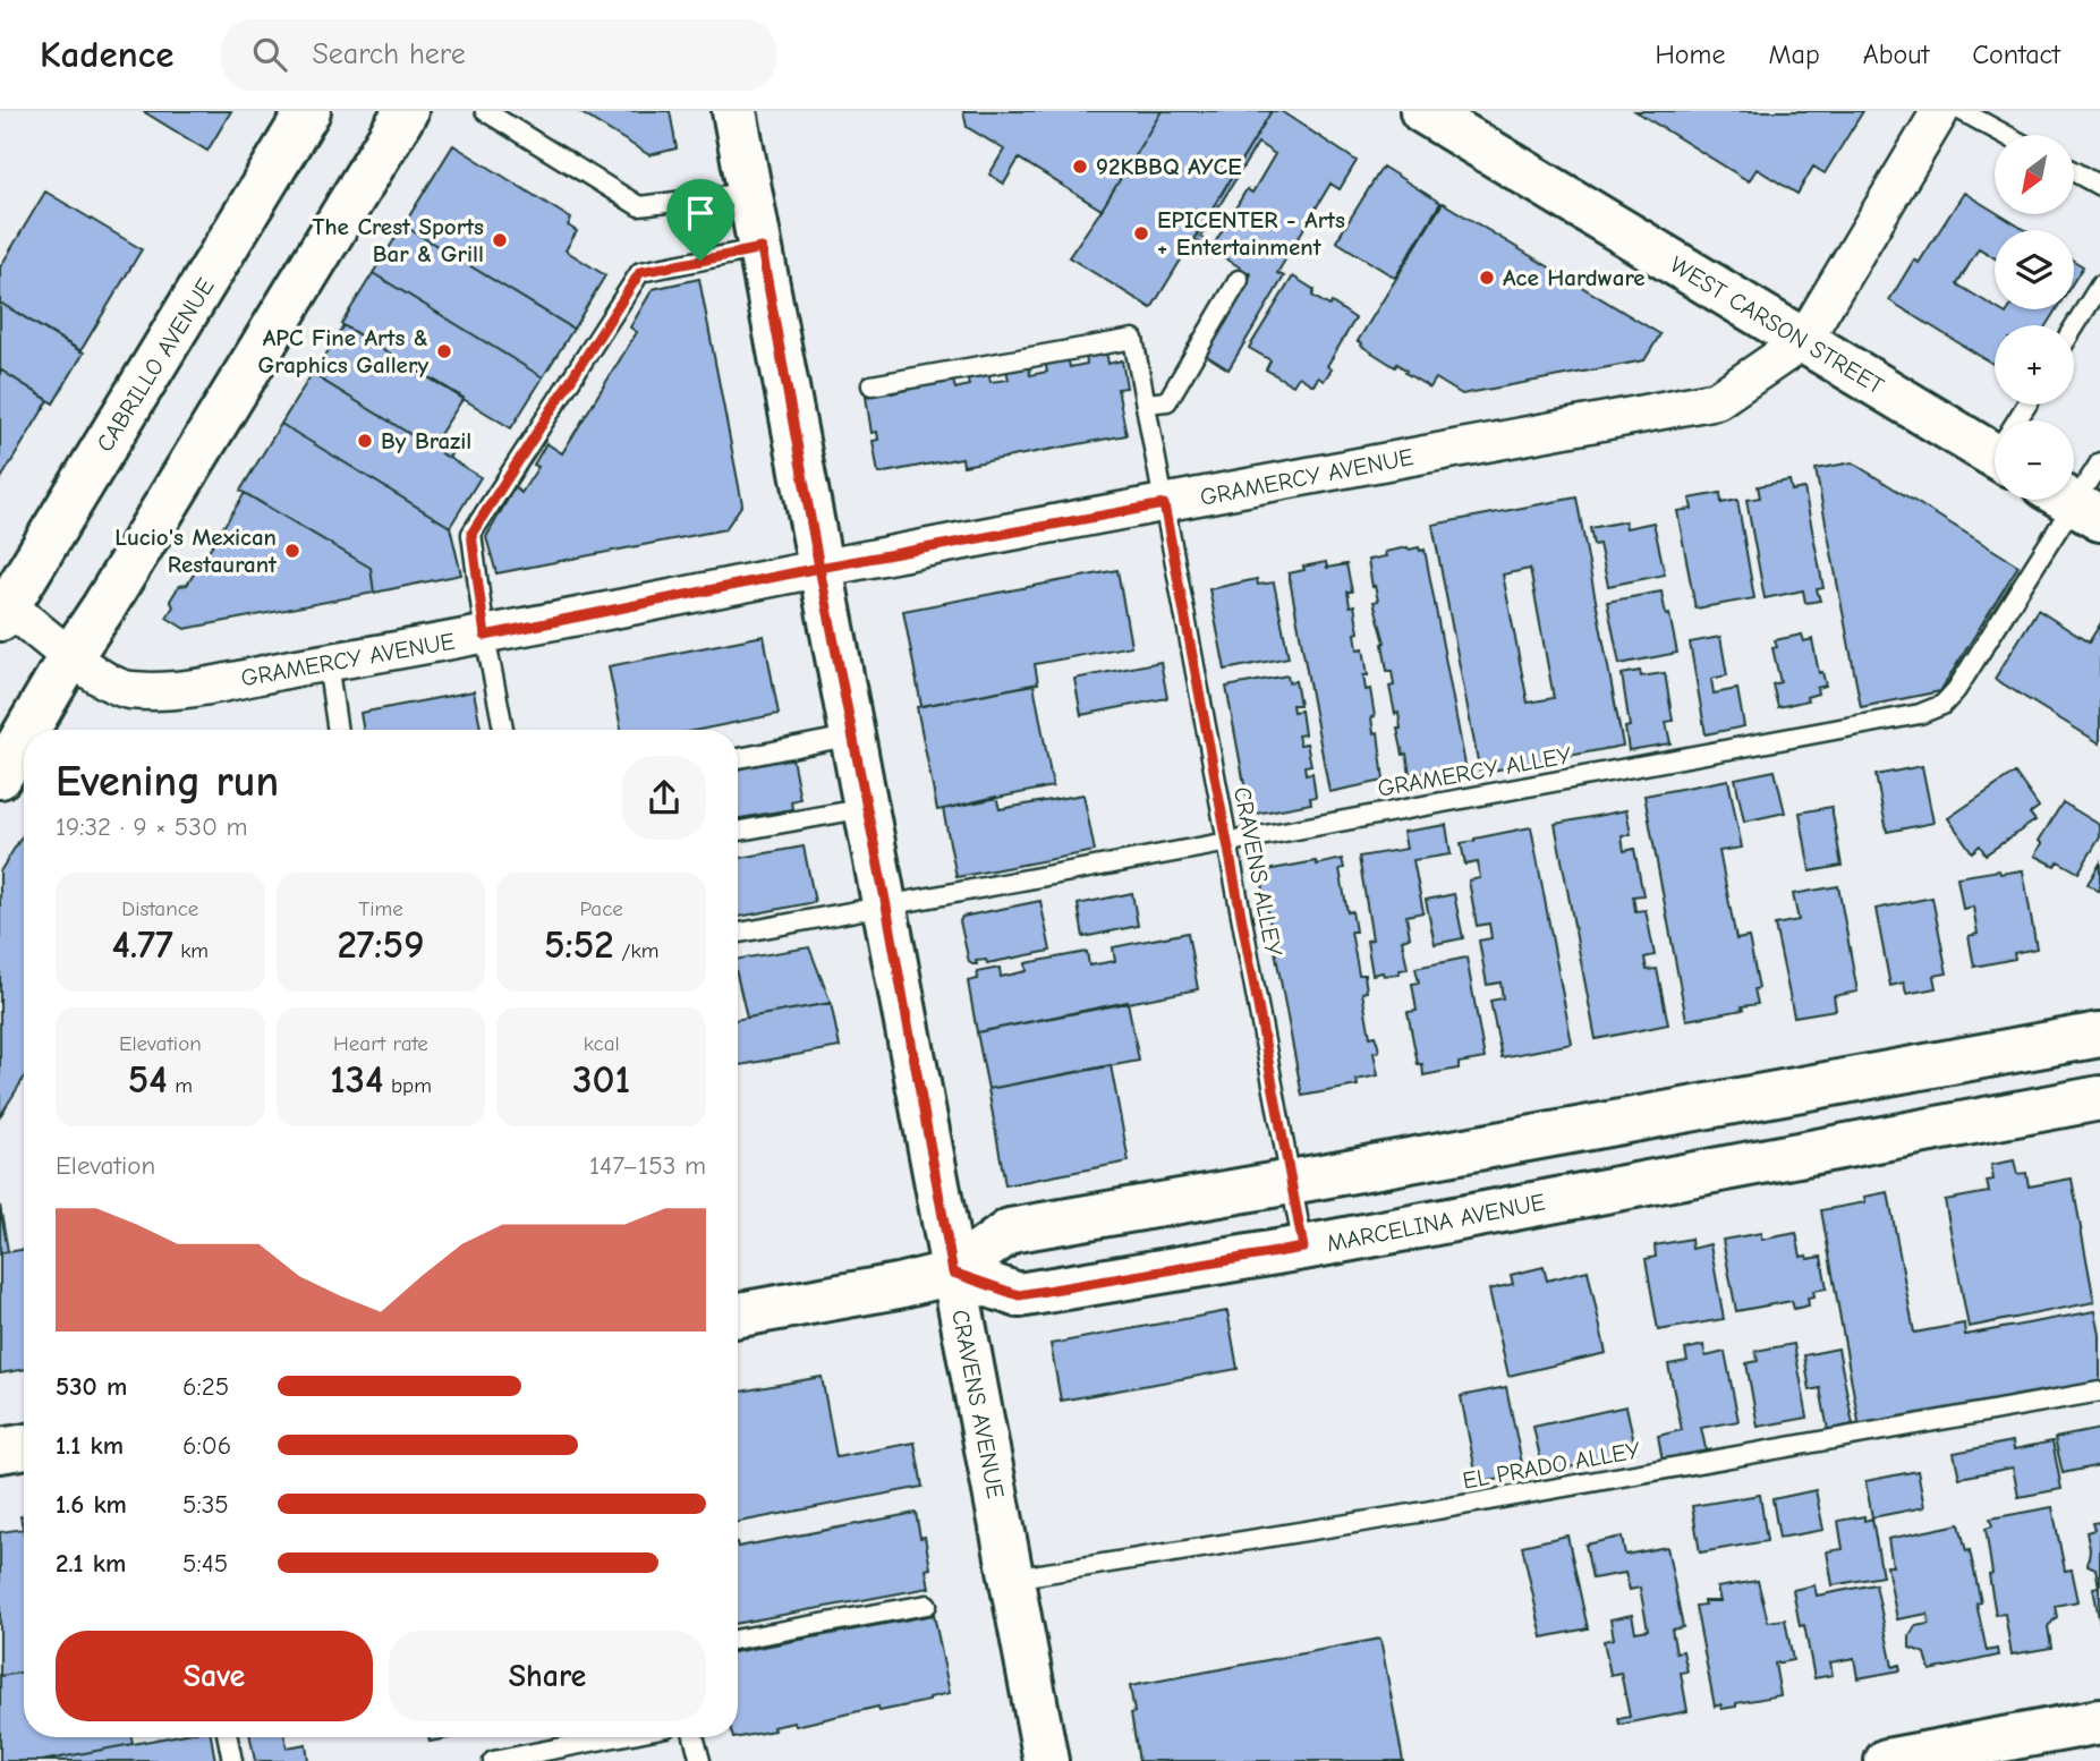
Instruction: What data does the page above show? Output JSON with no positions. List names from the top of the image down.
{
  "streets": {
    "street": [
      "WEST CARSON STREET",
      "CABRILLO AVENUE",
      "GRAMERCY AVENUE",
      "MARCELINA AVENUE",
      "CRAVENS AVENUE"
    ],
    "lane": ["GRAMERCY ALLEY", "CRAVENS ALLEY", "EL PRADO ALLEY"]
  },
  "crossings": [
    ["WEST CARSON STREET", "GRAMERCY AVENUE"],
    ["CABRILLO AVENUE", "GRAMERCY AVENUE"],
    ["GRAMERCY AVENUE", "CRAVENS ALLEY"],
    ["GRAMERCY AVENUE", "CRAVENS AVENUE"],
    ["GRAMERCY ALLEY", "CRAVENS ALLEY"],
    ["GRAMERCY ALLEY", "CRAVENS AVENUE"],
    ["CRAVENS ALLEY", "MARCELINA AVENUE"],
    ["MARCELINA AVENUE", "CRAVENS AVENUE"],
    ["CRAVENS AVENUE", "EL PRADO ALLEY"]
  ],
  "places": [
    "92KBBQ AYCE",
    "EPICENTER - Arts + Entertainment",
    "The Crest Sports Bar & Grill",
    "Ace Hardware",
    "APC Fine Arts & Graphics Gallery",
    "By Brazil",
    "Lucio's Mexican Restaurant"
  ],
  "north": "bottom left",
  "page": {
    "header": "Kadence",
    "search": "Search here",
    "nav": [
      "Home",
      "Map",
      "About",
      "Contact"
    ],
    "map_buttons": ["+", "−"],
    "heading": ["Evening run", "19:32 · 9 × 530 m"],
    "stats": [
      ["Distance", "4.77 km"],
      ["Time", "27:59"],
      ["Pace", "5:52 /km"],
      ["Elevation", "54 m"],
      ["Heart rate", "134 bpm"],
      ["kcal", "301"]
    ],
    "chart": ["Elevation", "147–153 m"],
    "list": [
      {
        "name": "530 m",
        "note": "6:25"
      },
      {
        "name": "1.1 km",
        "note": "6:06"
      },
      {
        "name": "1.6 km",
        "note": "5:35"
      },
      {
        "name": "2.1 km",
        "note": "5:45"
      }
    ],
    "buttons": ["Save", "Share"]
  }
}
